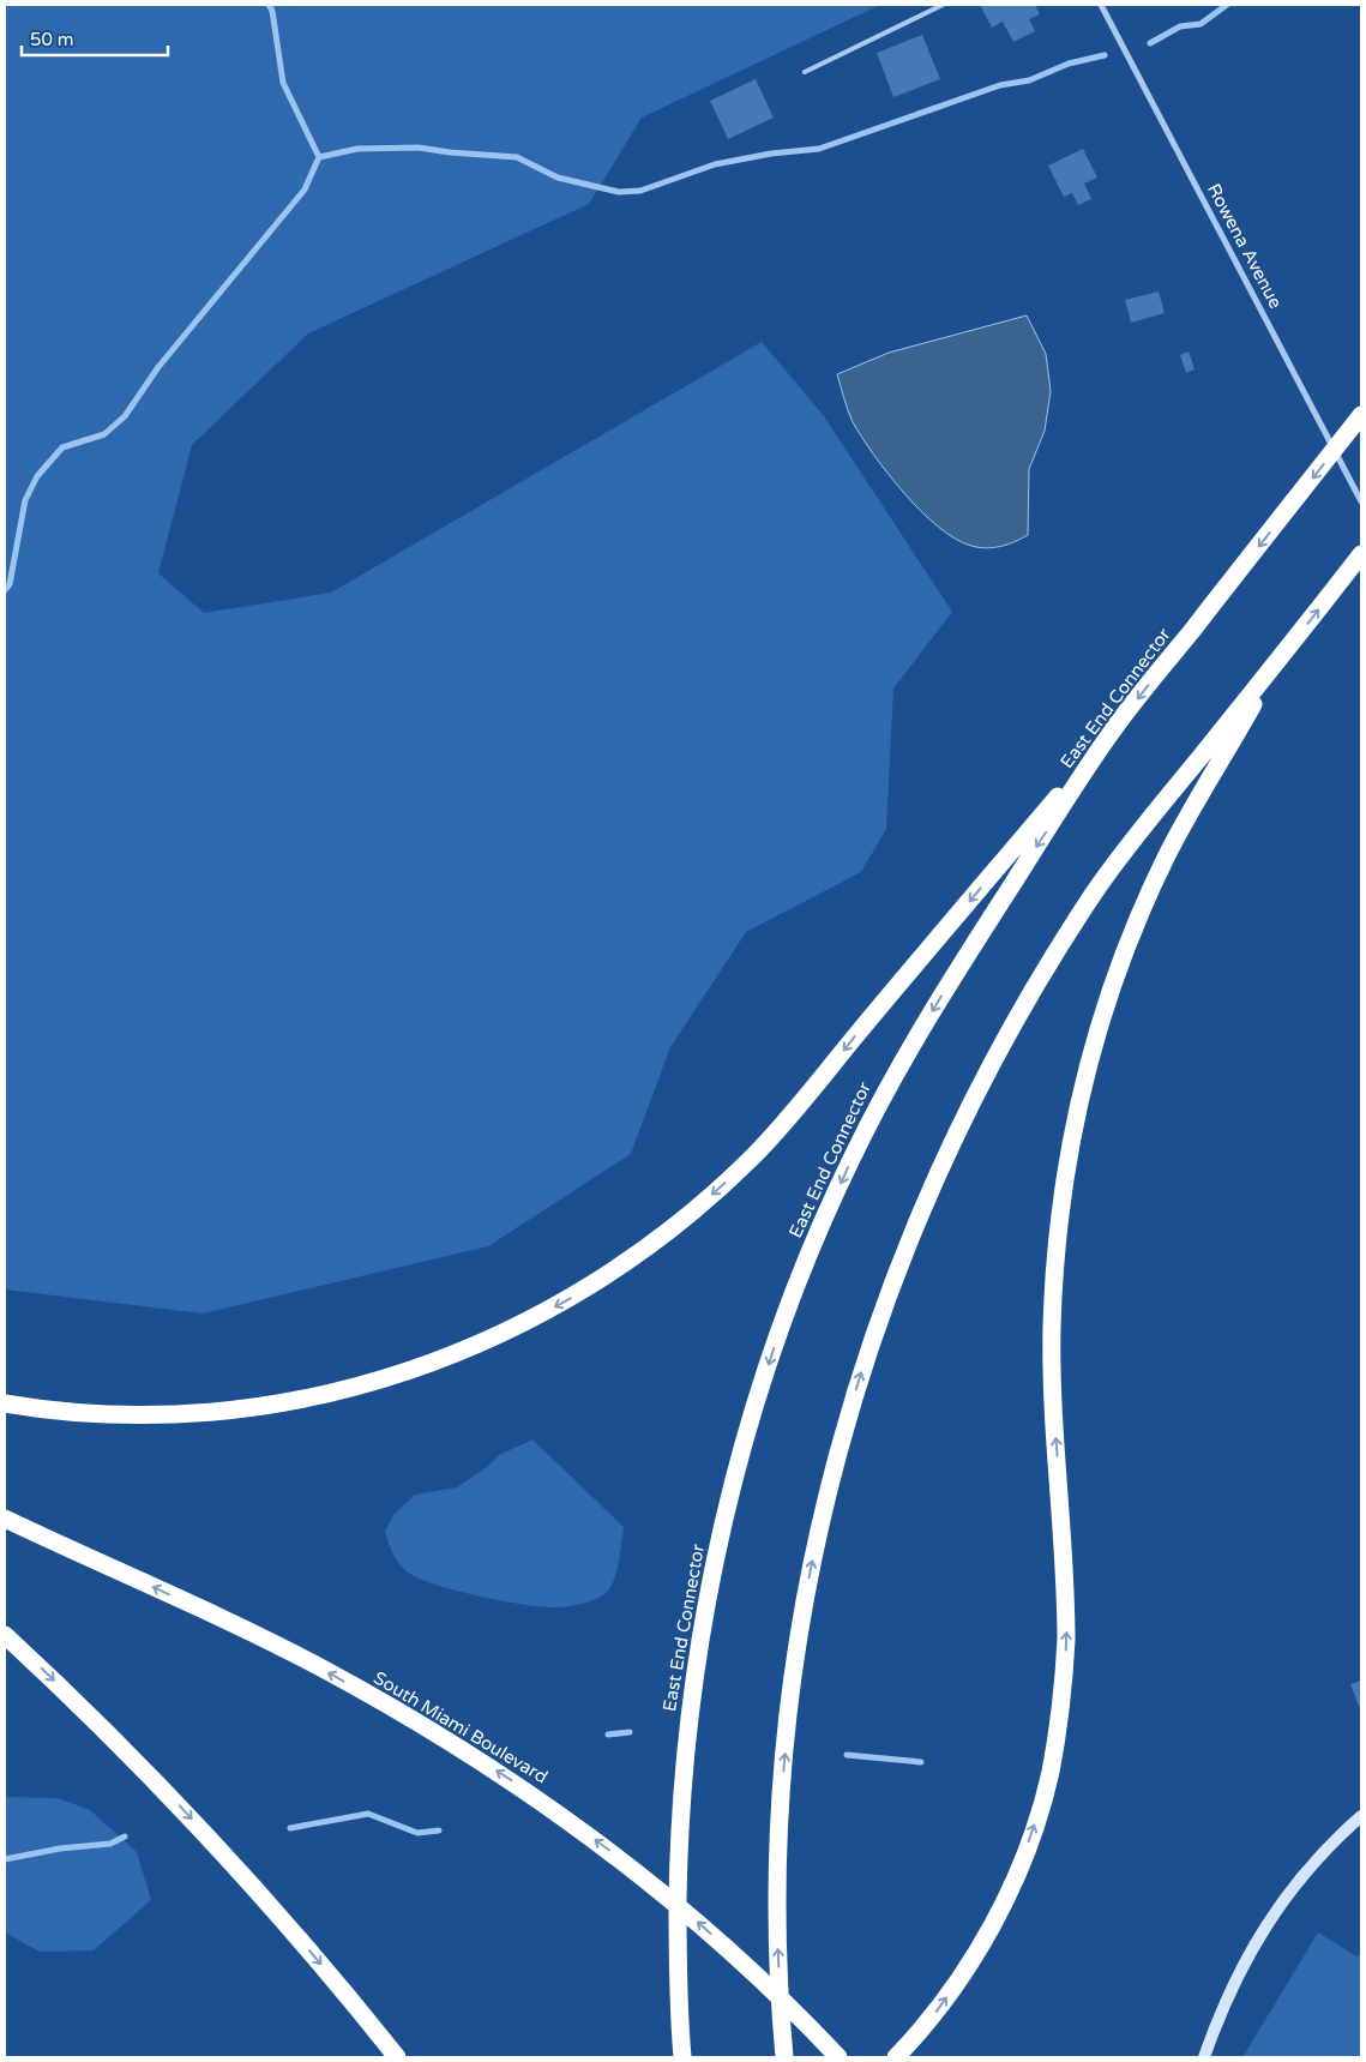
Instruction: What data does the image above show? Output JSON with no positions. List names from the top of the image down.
{
  "streets": {
    "highway": ["East End Connector", "South Miami Boulevard"],
    "street": ["Rowena Avenue"]
  },
  "one_way": ["South Miami Boulevard"],
  "scale_bar": "50 m"
}
